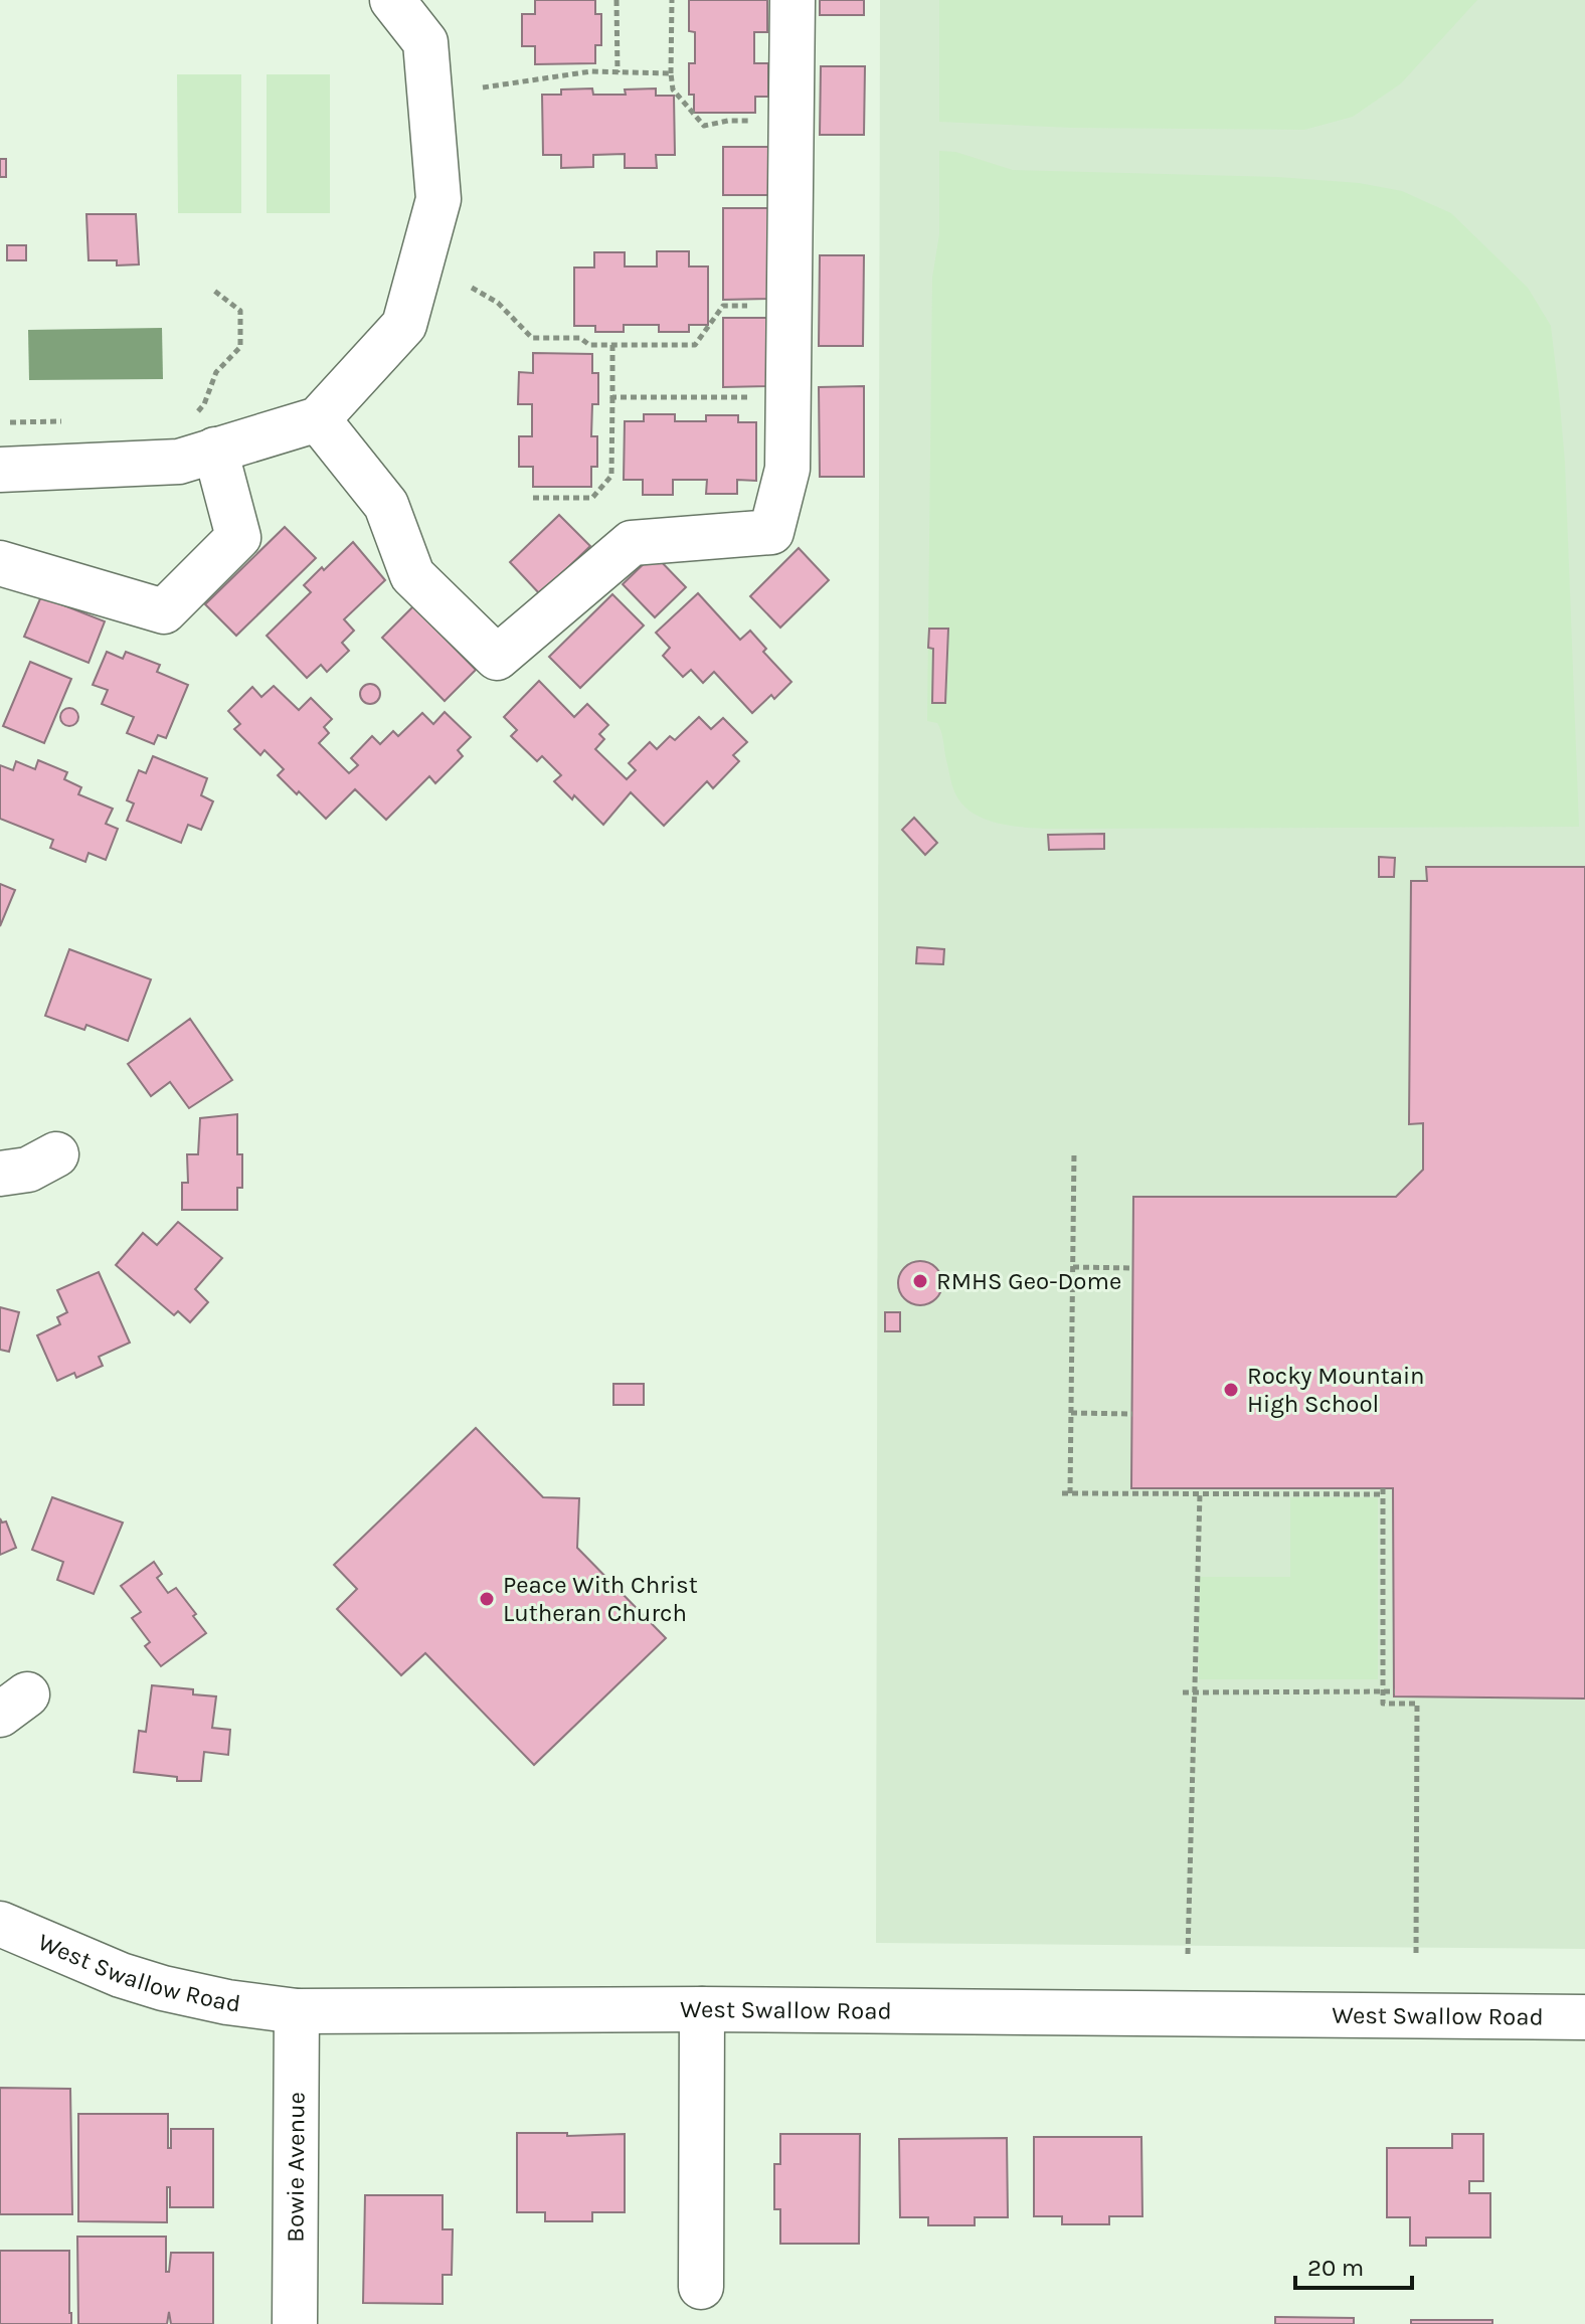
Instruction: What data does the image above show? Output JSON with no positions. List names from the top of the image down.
{
  "streets": {
    "street": ["West Swallow Road", "Bowie Avenue"]
  },
  "crossings": [
    ["West Swallow Road", "Bowie Avenue"]
  ],
  "places": ["RMHS Geo-Dome", "Rocky Mountain High School", "Peace With Christ Lutheran Church"],
  "scale_bar": "20 m"
}
